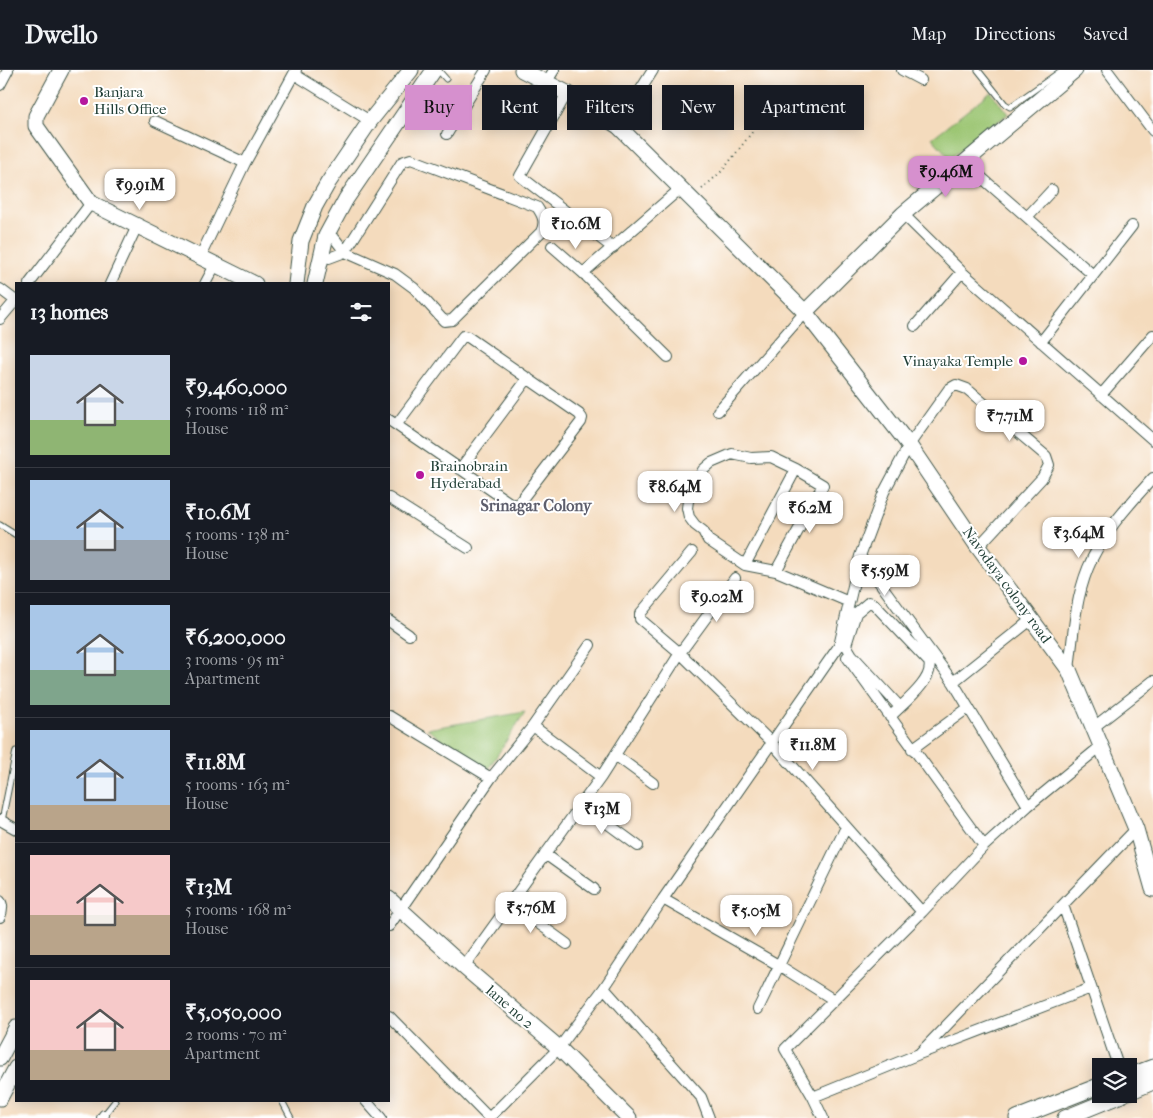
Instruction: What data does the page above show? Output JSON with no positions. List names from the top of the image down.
{
  "streets": {
    "street": ["Navodaya colony road", "lane no 2"]
  },
  "districts": ["Srinagar Colony"],
  "places": ["Banjara Hills Office", "Vinayaka Temple", "Brainobrain Hyderabad"],
  "page": {
    "header": "Dwello",
    "nav": ["Map", "Directions", "Saved"],
    "chip": [
      "Buy",
      "Rent",
      "Filters",
      "New",
      "Apartment"
    ],
    "price": [
      "₹9.46M",
      "₹9.91M",
      "₹10.6M",
      "₹7.71M",
      "₹8.64M",
      "₹6.2M",
      "₹3.64M",
      "₹5.59M",
      "₹9.02M",
      "₹11.8M",
      "₹13M",
      "₹5.76M",
      "₹5.05M"
    ],
    "heading": "13 homes",
    "list": [
      {
        "name": "₹9,460,000",
        "note": "5 rooms · 118 m² · House"
      },
      {
        "name": "₹10.6M",
        "note": "5 rooms · 138 m² · House"
      },
      {
        "name": "₹6,200,000",
        "note": "3 rooms · 95 m² · Apartment"
      },
      {
        "name": "₹11.8M",
        "note": "5 rooms · 163 m² · House"
      },
      {
        "name": "₹13M",
        "note": "5 rooms · 168 m² · House"
      },
      {
        "name": "₹5,050,000",
        "note": "2 rooms · 70 m² · Apartment"
      }
    ]
  }
}
